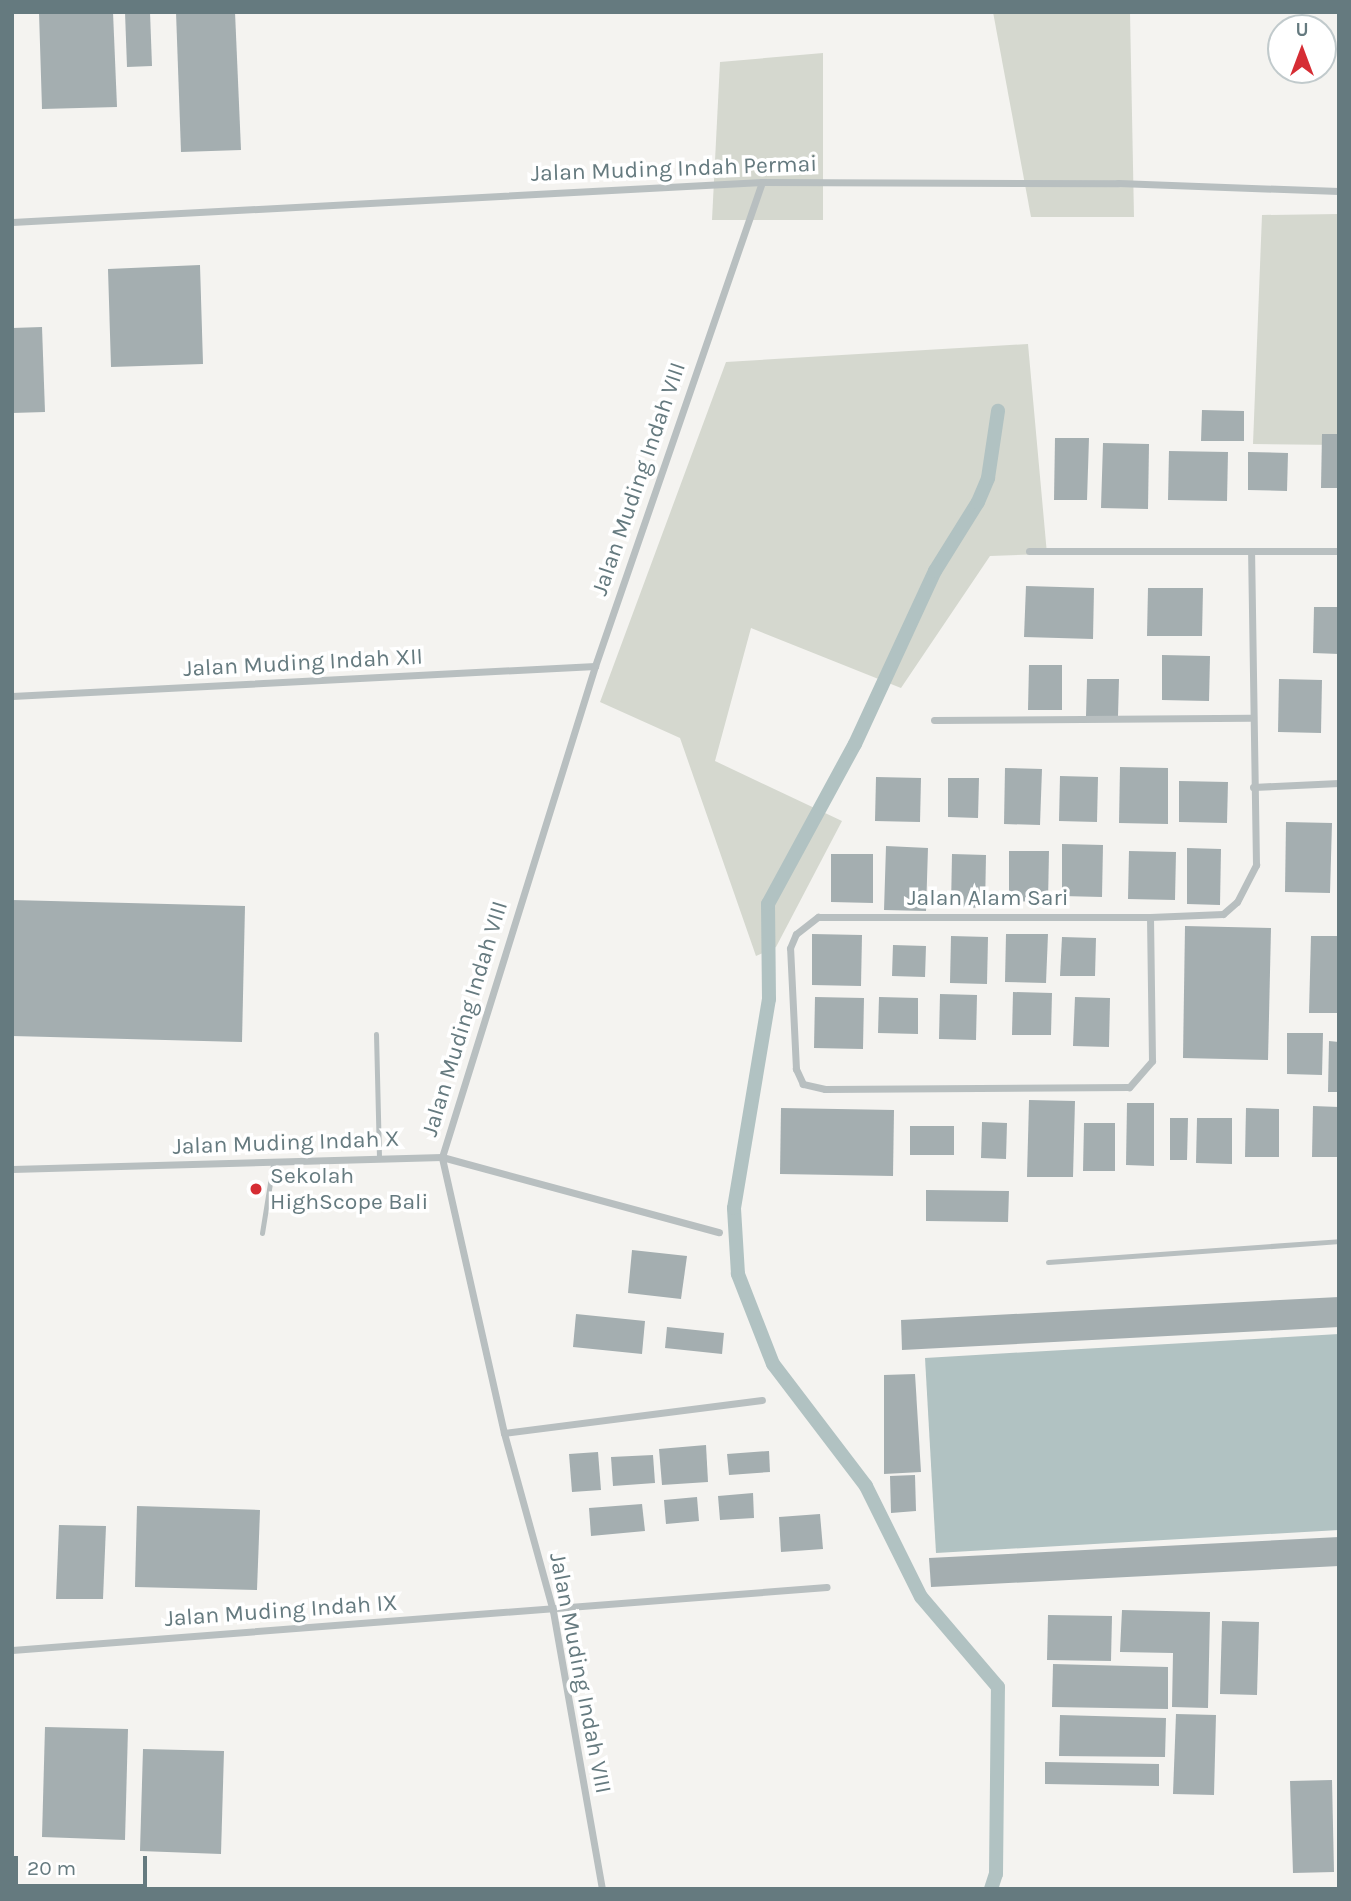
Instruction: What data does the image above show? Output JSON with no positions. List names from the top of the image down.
{
  "streets": {
    "street": [
      "Jalan Muding Indah Permai",
      "Jalan Muding Indah VIII",
      "Jalan Muding Indah XII",
      "Jalan Alam Sari",
      "Jalan Muding Indah X",
      "Jalan Muding Indah IX"
    ]
  },
  "crossings": [
    ["Jalan Muding Indah Permai", "Jalan Muding Indah VIII"],
    ["Jalan Muding Indah VIII", "Jalan Muding Indah XII"],
    ["Jalan Muding Indah VIII", "Jalan Muding Indah X"],
    ["Jalan Muding Indah VIII", "Jalan Muding Indah IX"]
  ],
  "places": ["Sekolah HighScope Bali"],
  "scale_bar": "20 m",
  "north": "top"
}
